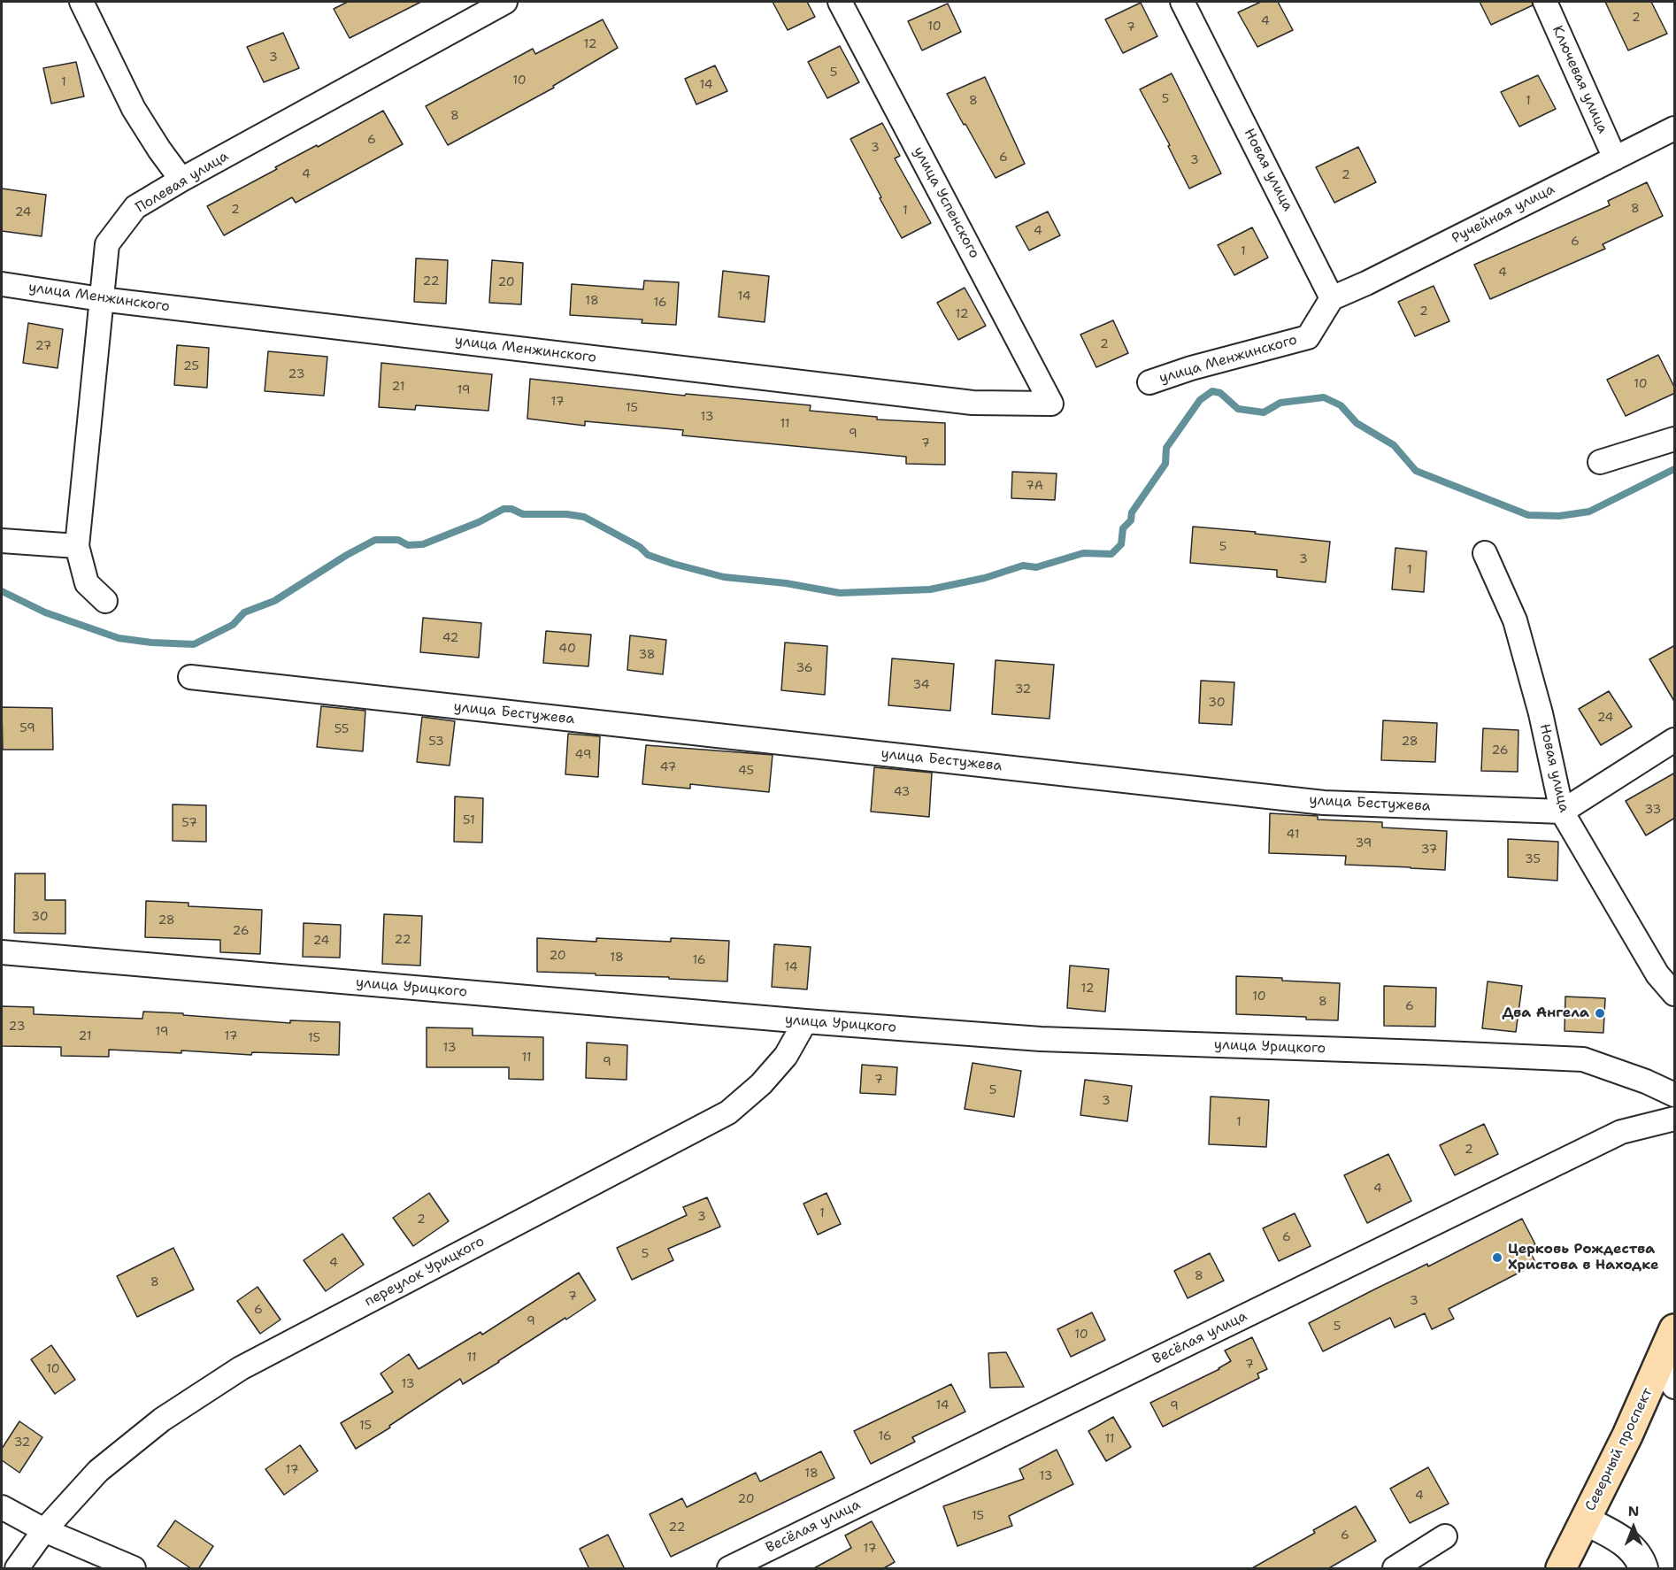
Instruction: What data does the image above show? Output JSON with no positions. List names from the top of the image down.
{
  "streets": {
    "main road": ["Северный проспект"],
    "street": [
      "Ключевая улица",
      "Новая улица",
      "Полевая улица",
      "улица Успенского",
      "Ручейная улица",
      "улица Менжинского",
      "улица Бестужева",
      "улица Урицкого",
      "переулок Урицкого",
      "Весёлая улица"
    ]
  },
  "crossings": [
    ["Ключевая улица", "Ручейная улица"],
    ["Новая улица", "Ручейная улица"],
    ["Новая улица", "улица Менжинского"],
    ["Новая улица", "улица Бестужева"],
    ["Полевая улица", "улица Менжинского"],
    ["улица Успенского", "улица Менжинского"],
    ["Ручейная улица", "улица Менжинского"],
    ["улица Урицкого", "переулок Урицкого"]
  ],
  "places": ["Два Ангела", "Церковь Рождества Христова в Находке"],
  "house_numbers": [
    "2",
    "4",
    "10",
    "7",
    "12",
    "3",
    "5",
    "10",
    "1",
    "14",
    "5",
    "8",
    "1",
    "8",
    "6",
    "3",
    "6",
    "3",
    "4",
    "2",
    "8",
    "2",
    "1",
    "24",
    "4",
    "6",
    "1",
    "4",
    "22",
    "20",
    "14",
    "18",
    "16",
    "2",
    "12",
    "2",
    "27",
    "25",
    "23",
    "10",
    "21",
    "19",
    "17",
    "15",
    "13",
    "11",
    "9",
    "7",
    "7А",
    "5",
    "3",
    "1",
    "42",
    "40",
    "38",
    "36",
    "34",
    "32",
    "30",
    "24",
    "59",
    "55",
    "53",
    "28",
    "26",
    "49",
    "47",
    "45",
    "43",
    "33",
    "51",
    "57",
    "41",
    "39",
    "37",
    "35",
    "30",
    "28",
    "26",
    "22",
    "24",
    "20",
    "18",
    "16",
    "14",
    "12",
    "10",
    "8",
    "6",
    "23",
    "19",
    "21",
    "17",
    "15",
    "13",
    "11",
    "9",
    "7",
    "5",
    "3",
    "1",
    "2",
    "4",
    "1",
    "3",
    "2",
    "6",
    "5",
    "4",
    "8",
    "8",
    "7",
    "3",
    "6",
    "9",
    "5",
    "10",
    "11",
    "7",
    "10",
    "13",
    "14",
    "9",
    "15",
    "16",
    "11",
    "32",
    "17",
    "18",
    "13",
    "4",
    "20",
    "15",
    "22",
    "6",
    "17"
  ],
  "north": "top"
}
